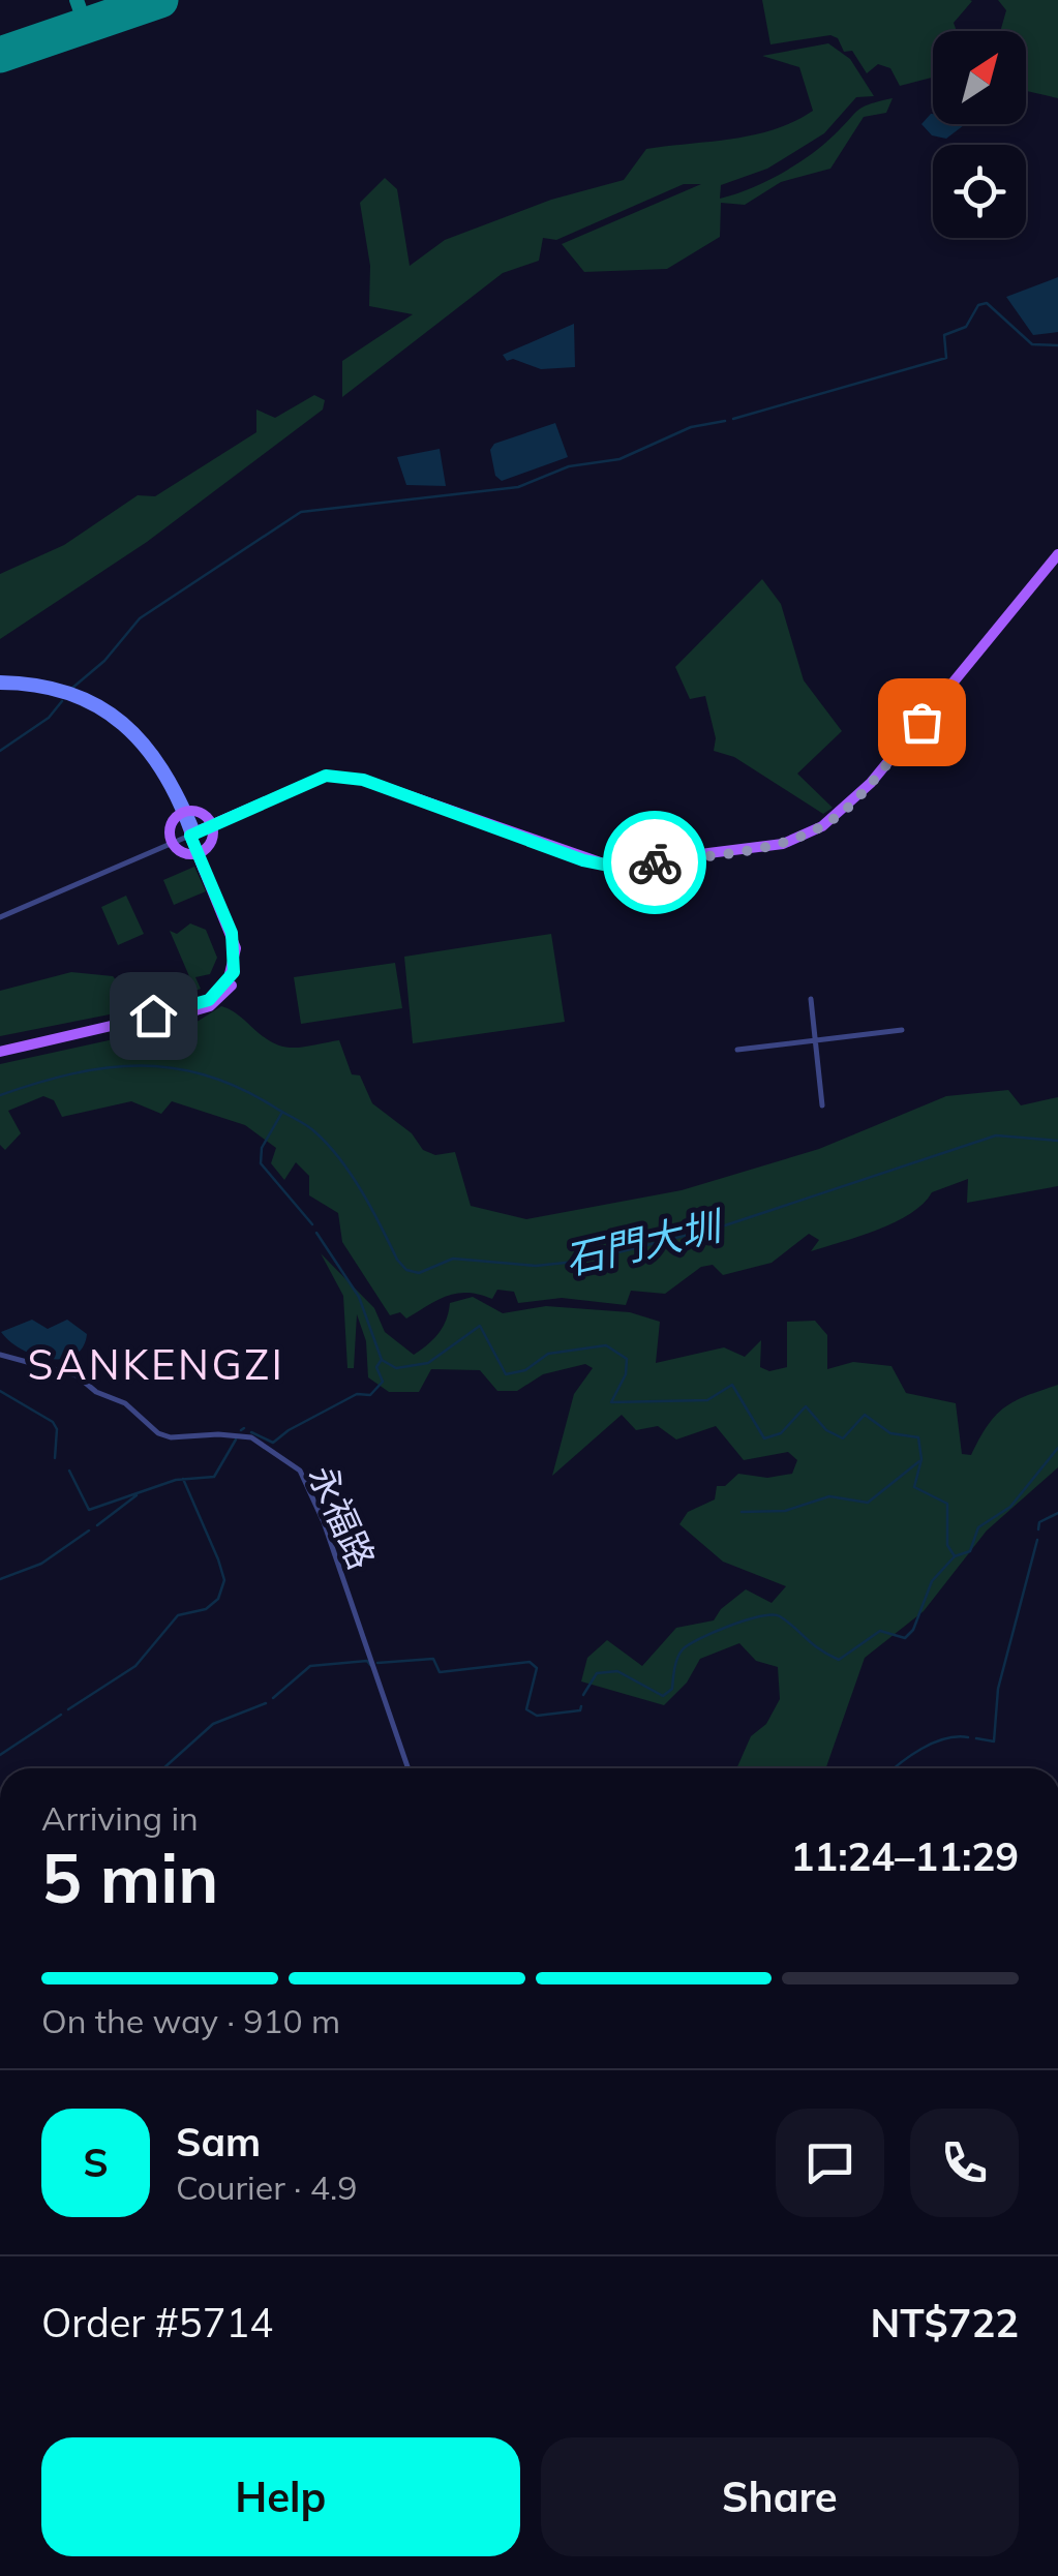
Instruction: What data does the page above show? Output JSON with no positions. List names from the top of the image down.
{
  "streets": {
    "street": ["永福路"]
  },
  "districts": ["SANKENGZI"],
  "water": ["石門大圳"],
  "north": "top right",
  "page": {
    "heading": ["5 min", "Arriving in", "11:24–11:29"],
    "panel": [
      "Sam",
      "Courier · 4.9",
      "Order #5714",
      "NT$722"
    ],
    "bar": "On the way · 910 m",
    "round": "S",
    "buttons": ["Help", "Share"]
  }
}
